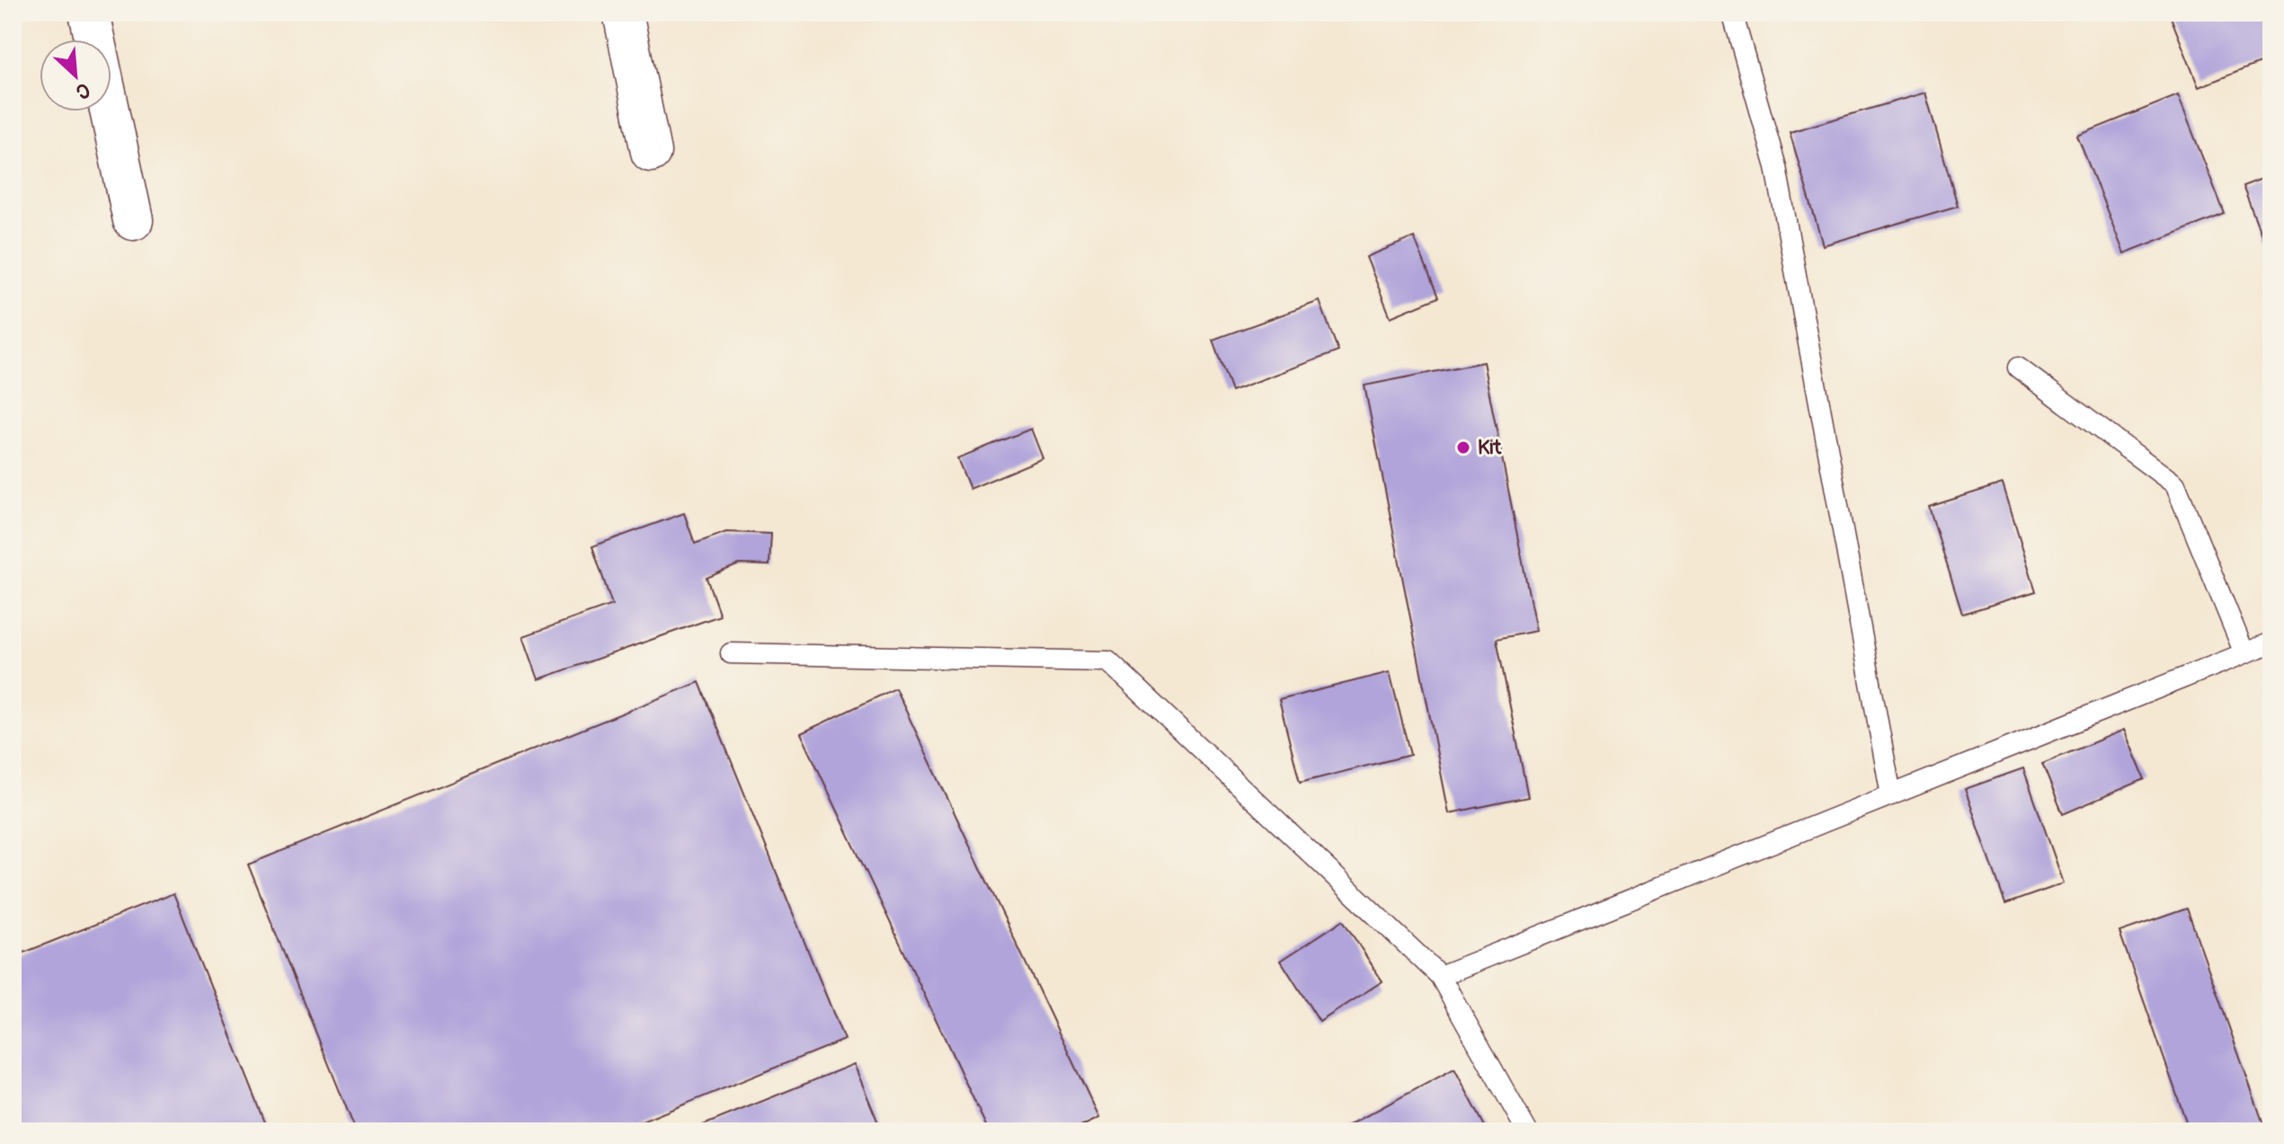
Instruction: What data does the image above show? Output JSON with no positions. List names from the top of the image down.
{
  "places": ["Kit"],
  "north": "bottom right"
}
